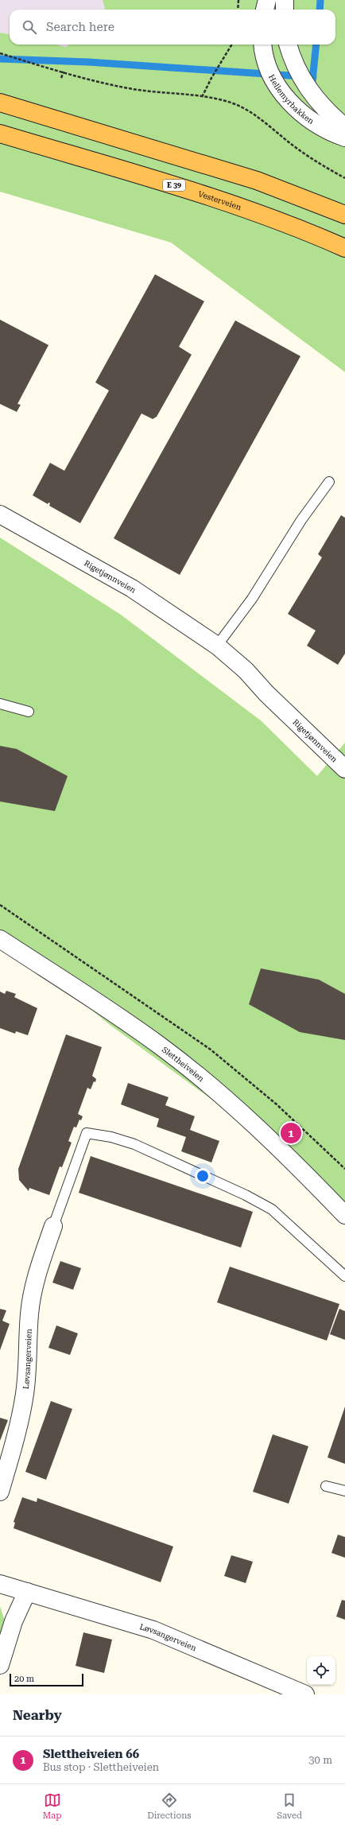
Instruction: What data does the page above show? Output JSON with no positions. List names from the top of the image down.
{
  "streets": {
    "highway": ["E 39", "Vesterveien"],
    "street": [
      "Hellemyrbakken",
      "Rigetjønnveien",
      "Slettheiveien",
      "Løvsangerveien"
    ]
  },
  "scale_bar": "20 m",
  "page": {
    "search": "Search here",
    "pins": "1",
    "scale": "20 m",
    "heading": "Nearby",
    "list": [
      {
        "mark": "1",
        "name": "Slettheiveien 66",
        "note": "Bus stop · Slettheiveien",
        "value": "30 m"
      }
    ],
    "nav": ["Map", "Directions", "Saved"]
  }
}
